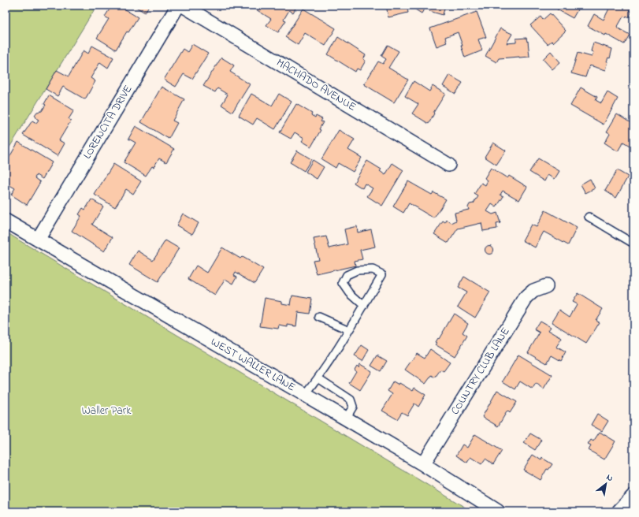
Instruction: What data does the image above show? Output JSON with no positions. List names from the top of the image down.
{
  "streets": {
    "street": [
      "MACHADO AVENUE",
      "LORENCITA DRIVE",
      "WEST WALLER LANE",
      "COUNTRY CLUB LANE"
    ]
  },
  "crossings": [
    ["LORENCITA DRIVE", "WEST WALLER LANE"],
    ["WEST WALLER LANE", "COUNTRY CLUB LANE"]
  ],
  "parks": ["Waller Park"],
  "north": "top right"
}
